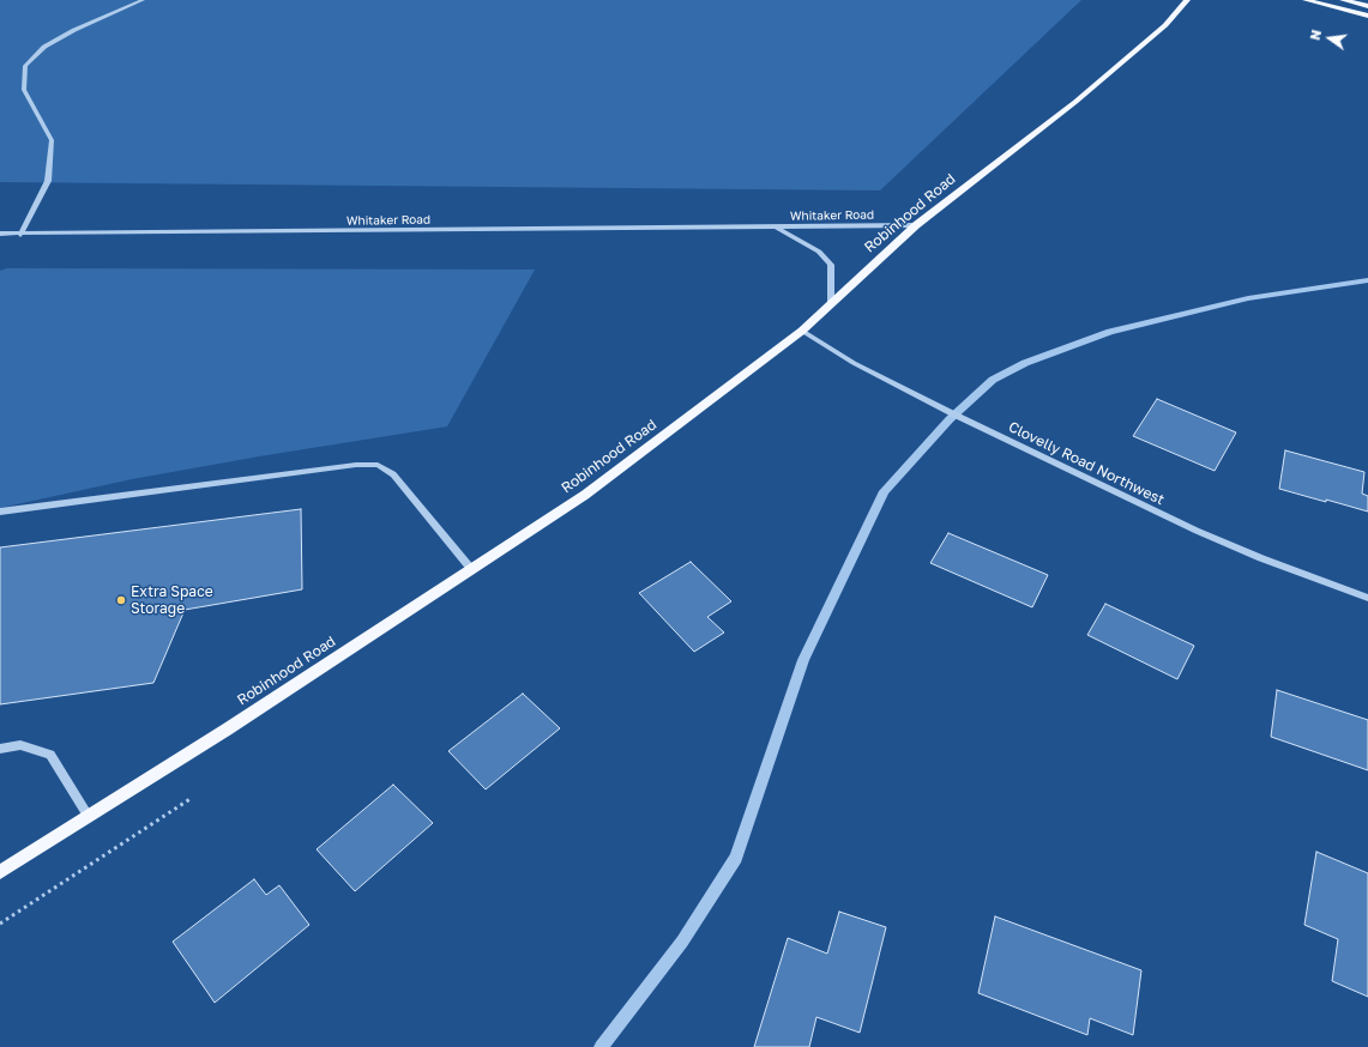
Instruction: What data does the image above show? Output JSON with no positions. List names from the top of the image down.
{
  "streets": {
    "main road": ["Robinhood Road"],
    "street": ["Whitaker Road", "Clovelly Road Northwest"]
  },
  "crossings": [
    ["Robinhood Road", "Whitaker Road"],
    ["Robinhood Road", "Clovelly Road Northwest"]
  ],
  "places": ["Extra Space Storage"],
  "north": "left"
}
